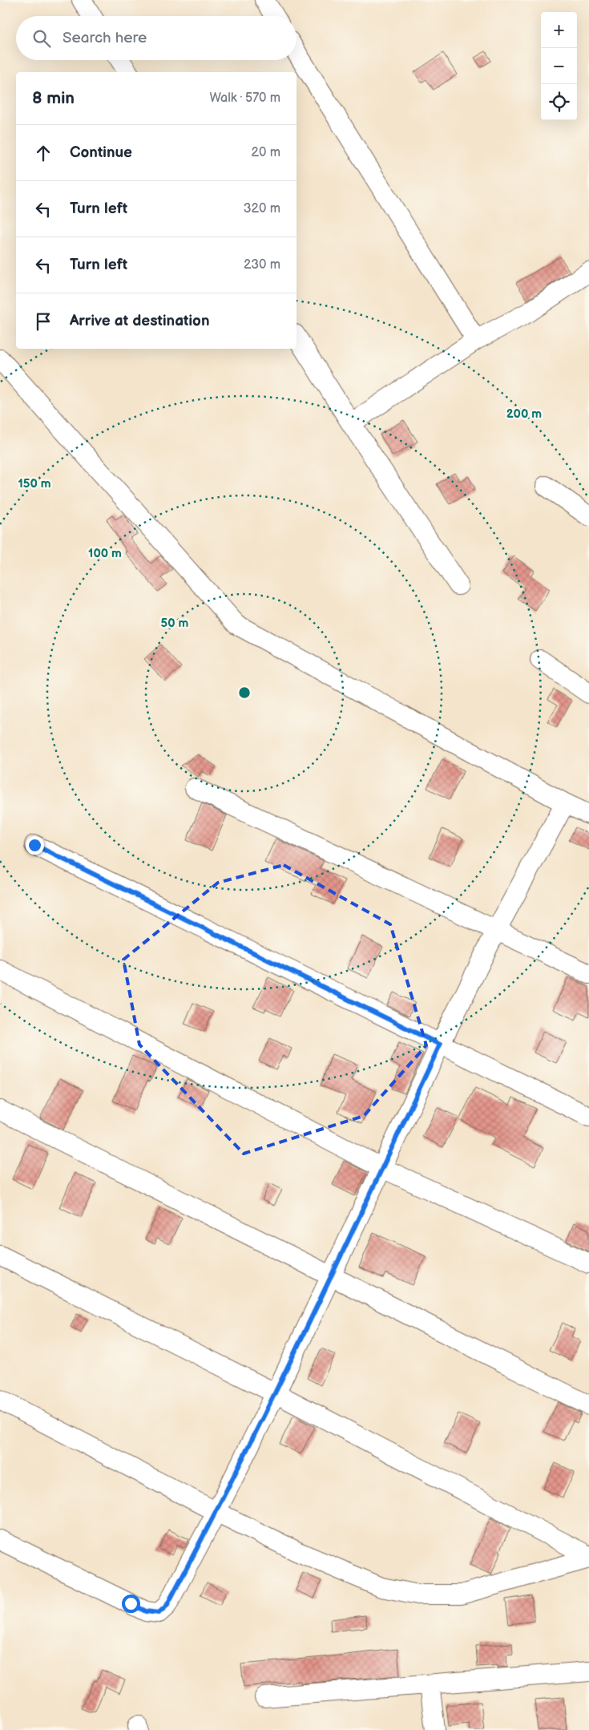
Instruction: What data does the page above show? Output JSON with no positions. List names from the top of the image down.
{
  "page": {
    "map_buttons": ["+", "−"],
    "search": "Search here",
    "heading": ["8 min", "Walk · 570 m"],
    "list": [
      ["Continue", "20 m"],
      ["Turn left", "320 m"],
      ["Turn left", "230 m"],
      "Arrive at destination"
    ]
  },
  "rings": [
    "200 m",
    "150 m",
    "100 m",
    "50 m"
  ]
}
